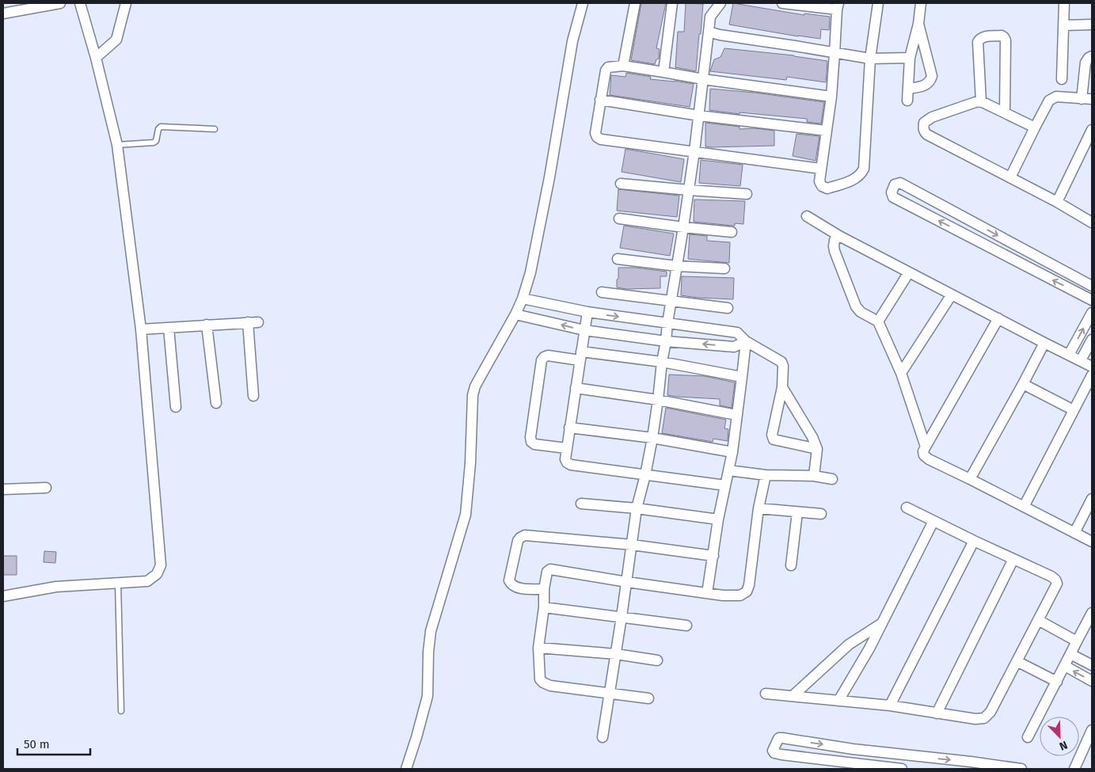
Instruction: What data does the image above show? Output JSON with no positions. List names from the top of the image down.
{
  "scale_bar": "50 m",
  "north": "bottom right"
}
